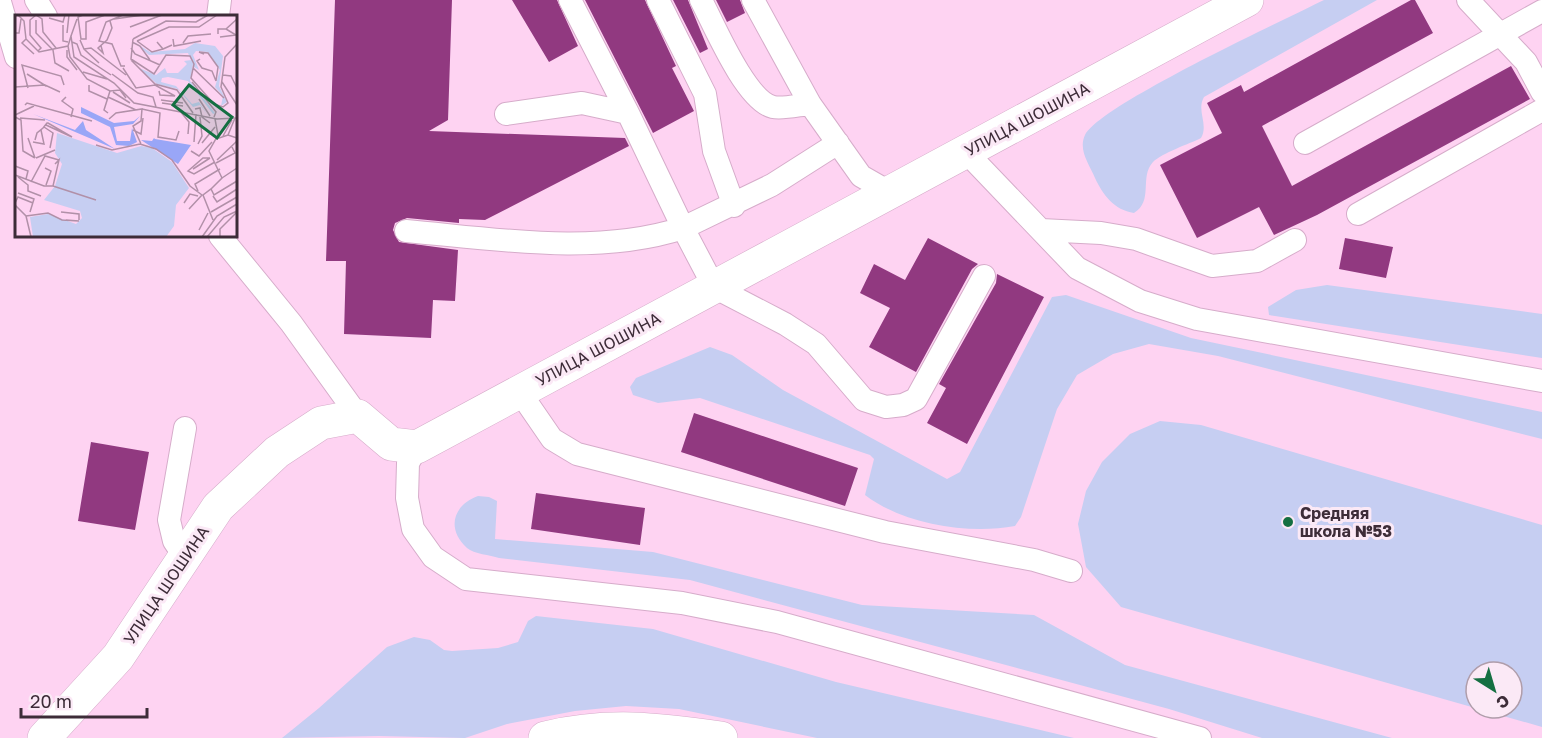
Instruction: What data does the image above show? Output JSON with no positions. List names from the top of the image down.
{
  "streets": {
    "street": ["УЛИЦА ШОШИНА"]
  },
  "places": ["Средняя школа №53"],
  "scale_bar": "20 m",
  "north": "bottom right"
}
